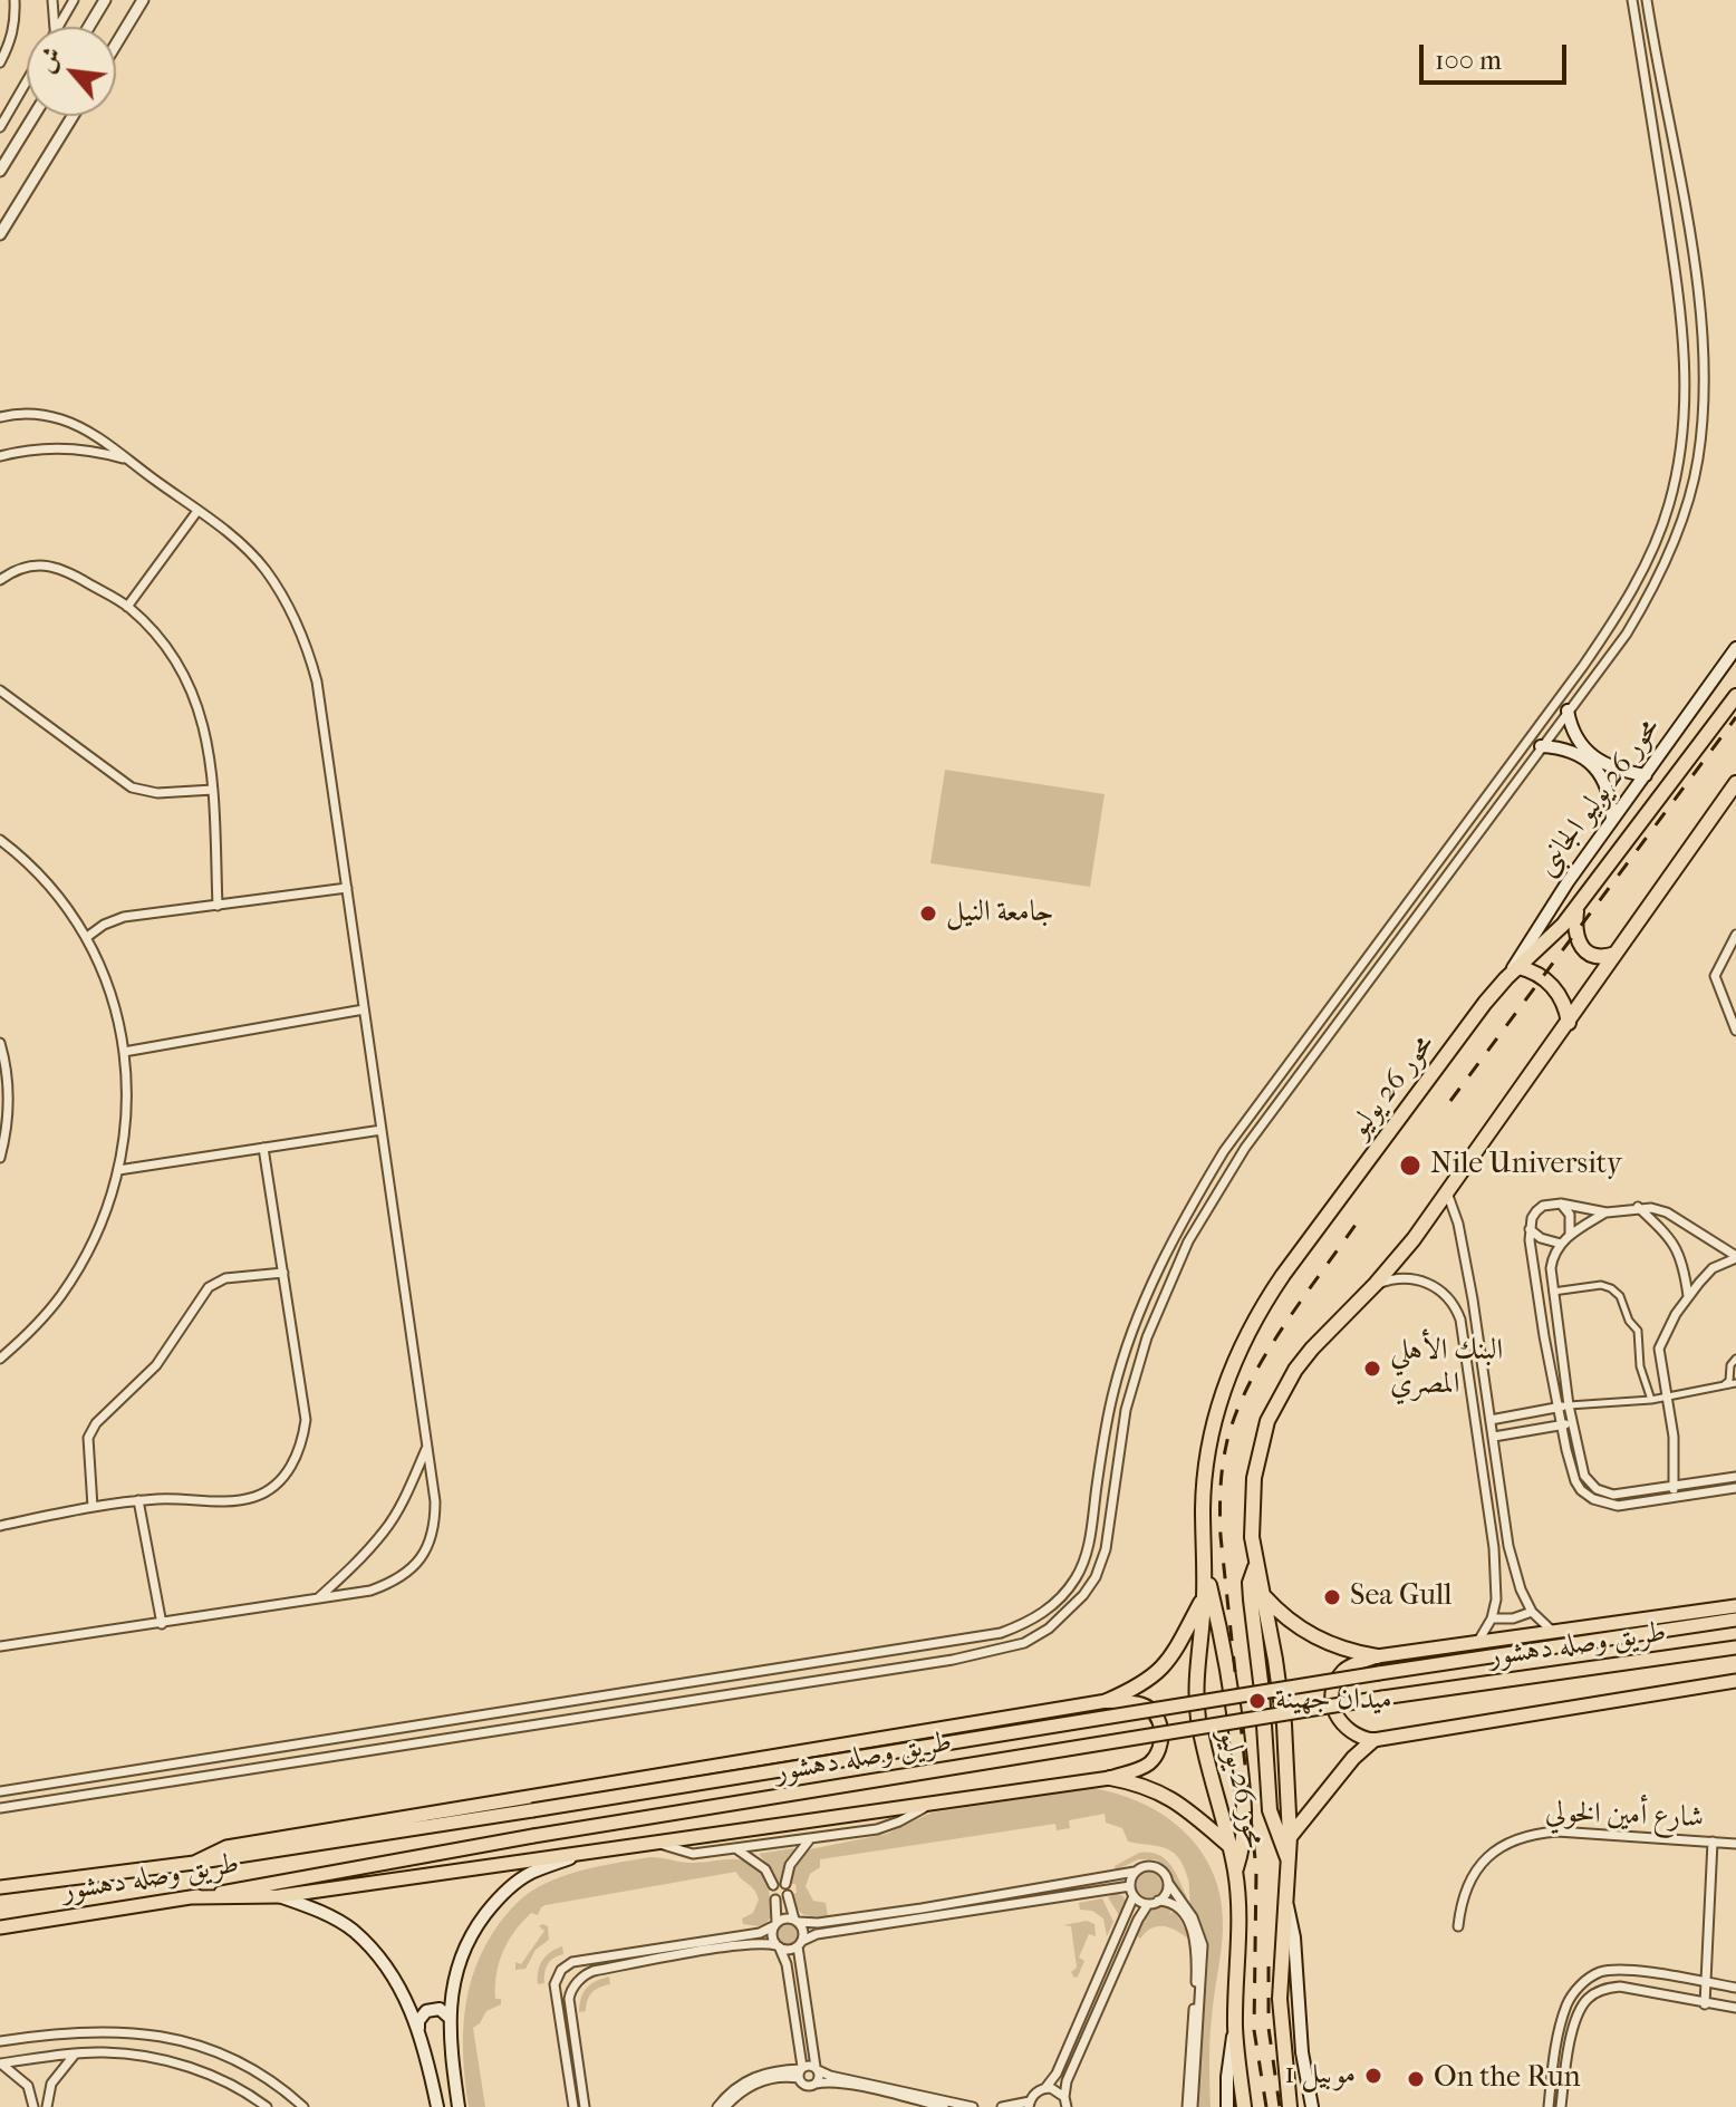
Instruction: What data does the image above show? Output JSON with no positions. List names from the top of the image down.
{
  "streets": {
    "highway": ["محور 26 يوليو"],
    "main road": ["محور 26 يوليو الجانبى", "طريق وصله دهشور"],
    "street": ["شارع أمين الخولي"]
  },
  "crossings": [
    ["محور 26 يوليو الجانبى", "محور 26 يوليو"]
  ],
  "places": [
    "جامعة النيل",
    "Nile University",
    "البنك الأهلي المصري",
    "Sea Gull",
    "ميدان جهينة",
    "موبيل 1",
    "On the Run"
  ],
  "scale_bar": "100 m",
  "north": "top left"
}
